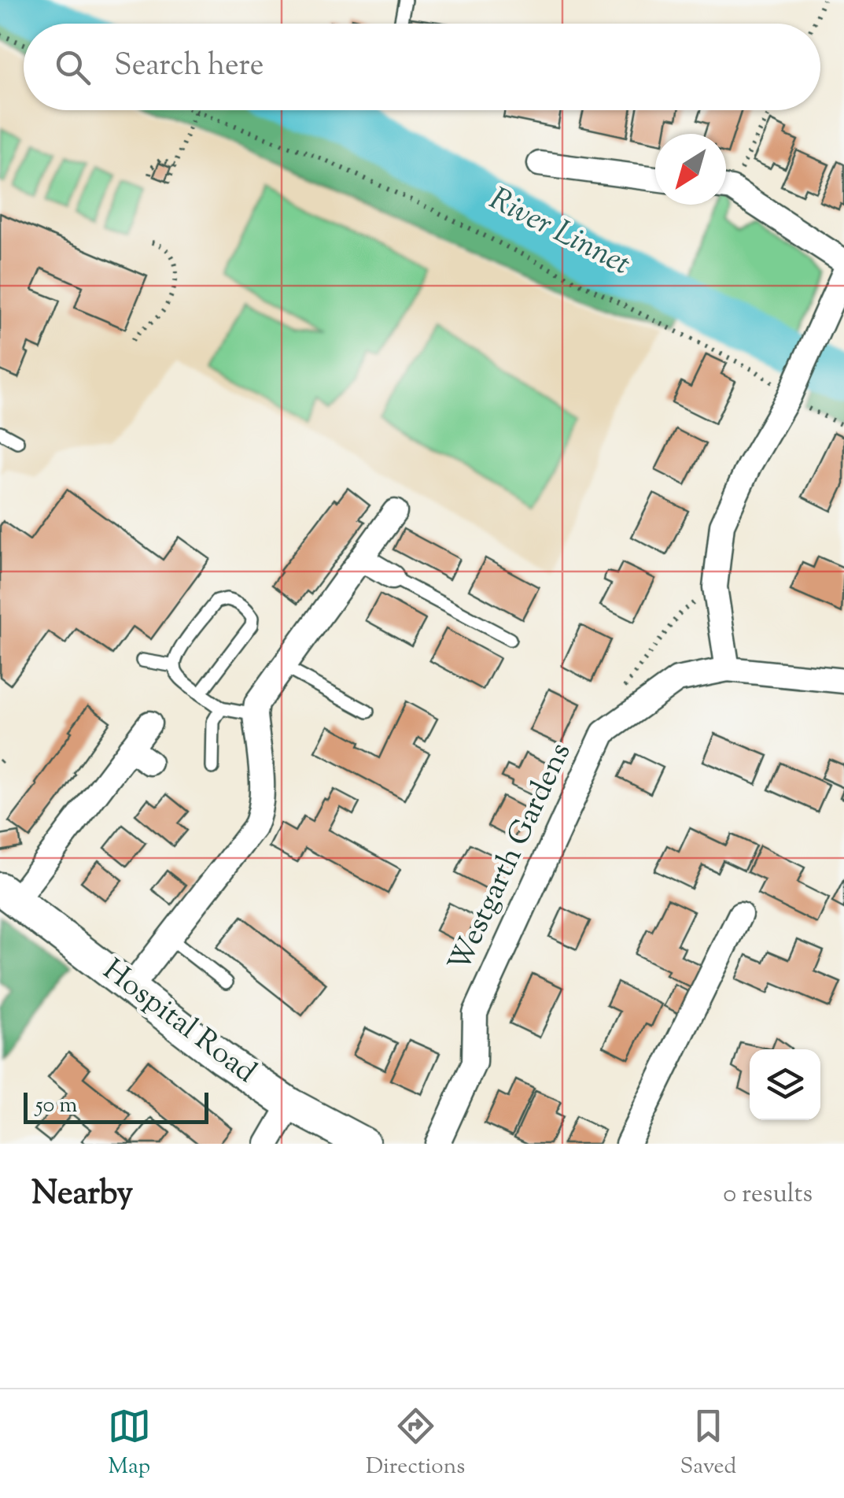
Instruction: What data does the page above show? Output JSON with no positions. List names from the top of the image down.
{
  "streets": {
    "street": ["Westgarth Gardens", "Hospital Road"]
  },
  "water": ["River Linnet"],
  "scale_bar": "50 m",
  "north": "bottom left",
  "page": {
    "search": "Search here",
    "scale": "50 m",
    "heading": ["Nearby", "0 results"],
    "nav": ["Map", "Directions", "Saved"]
  }
}
